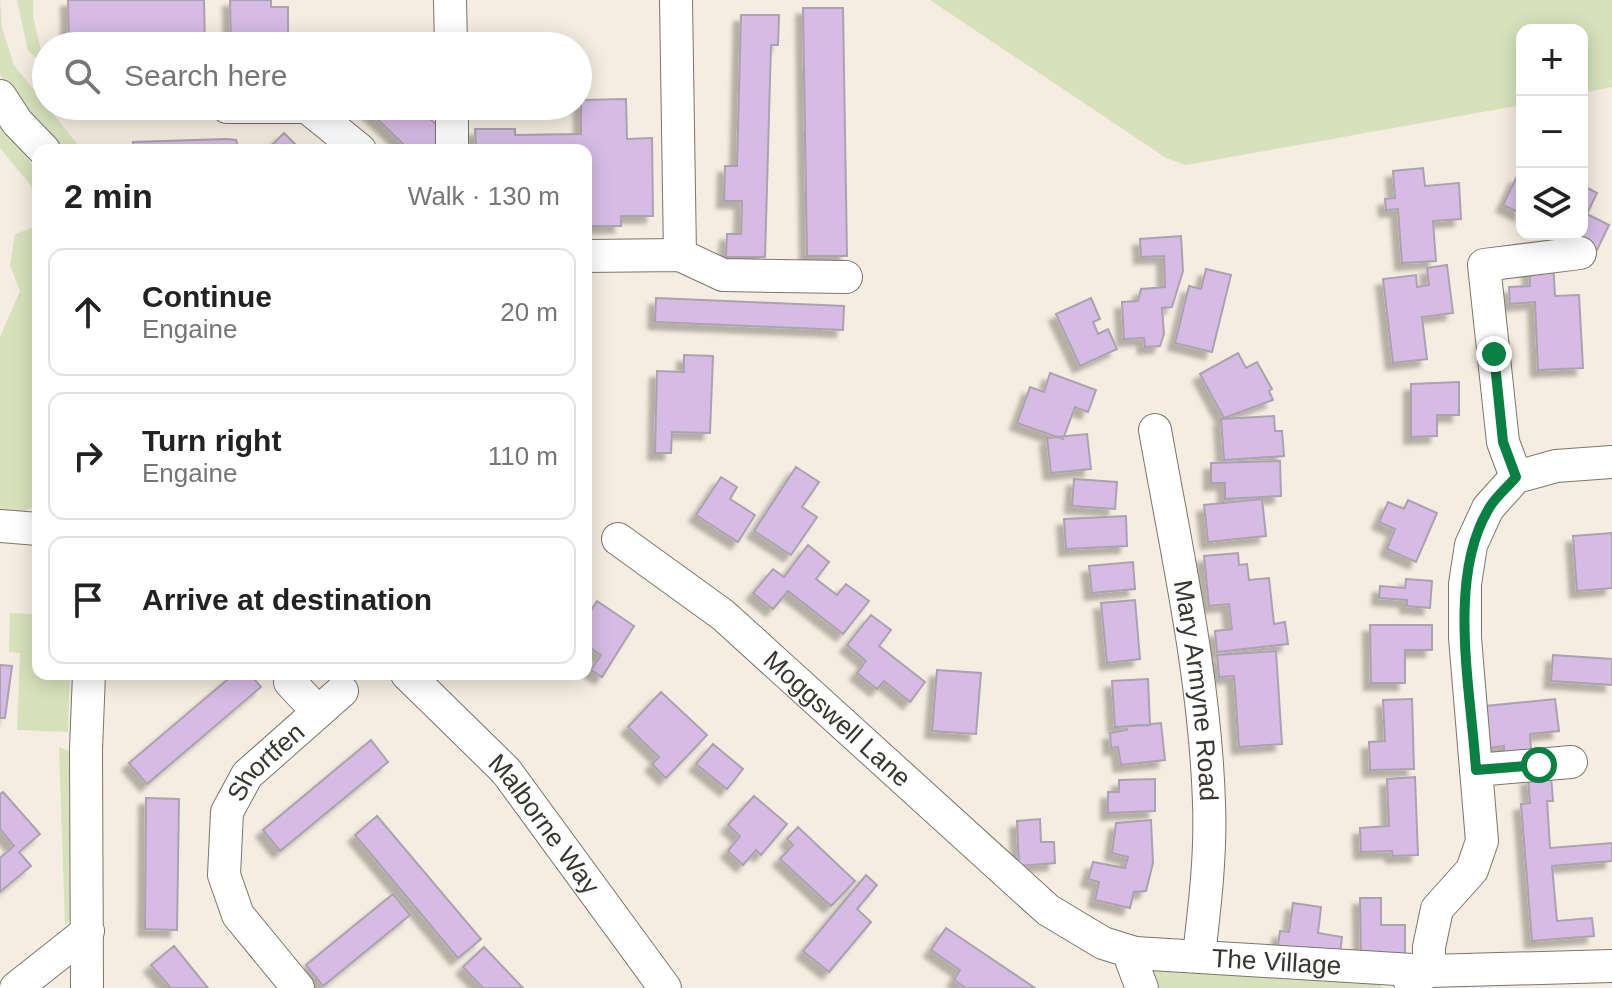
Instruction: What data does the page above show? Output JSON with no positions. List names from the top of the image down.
{
  "streets": {
    "street": [
      "Mary Armyne Road",
      "Moggswell Lane",
      "Shortfen",
      "Malborne Way",
      "The Village"
    ]
  },
  "crossings": [
    ["Mary Armyne Road", "The Village"],
    ["Moggswell Lane", "The Village"]
  ],
  "page": {
    "map_buttons": ["+", "−"],
    "search": "Search here",
    "heading": ["2 min", "Walk · 130 m"],
    "list": [
      ["Continue", "Engaine", "20 m"],
      ["Turn right", "Engaine", "110 m"],
      "Arrive at destination"
    ]
  }
}
